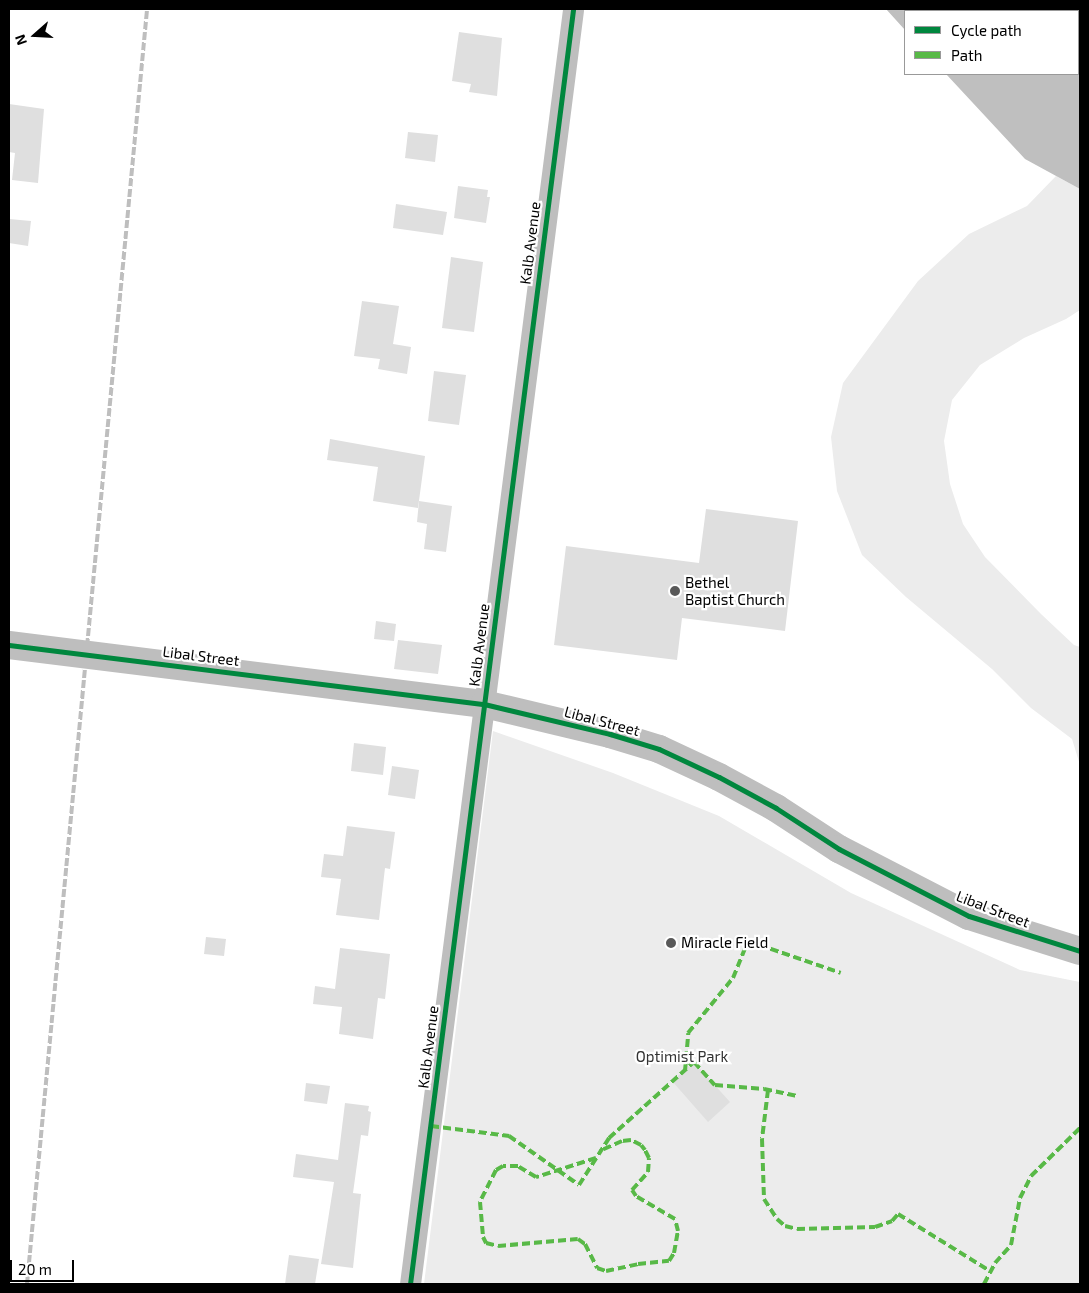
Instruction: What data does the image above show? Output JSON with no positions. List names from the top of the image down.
{
  "streets": {
    "street": ["Kalb Avenue", "Libal Street"]
  },
  "crossings": [
    ["Kalb Avenue", "Libal Street"]
  ],
  "parks": ["Optimist Park"],
  "places": ["Bethel Baptist Church", "Miracle Field"],
  "legend": ["Cycle path", "Path"],
  "scale_bar": "20 m",
  "north": "left"
}
